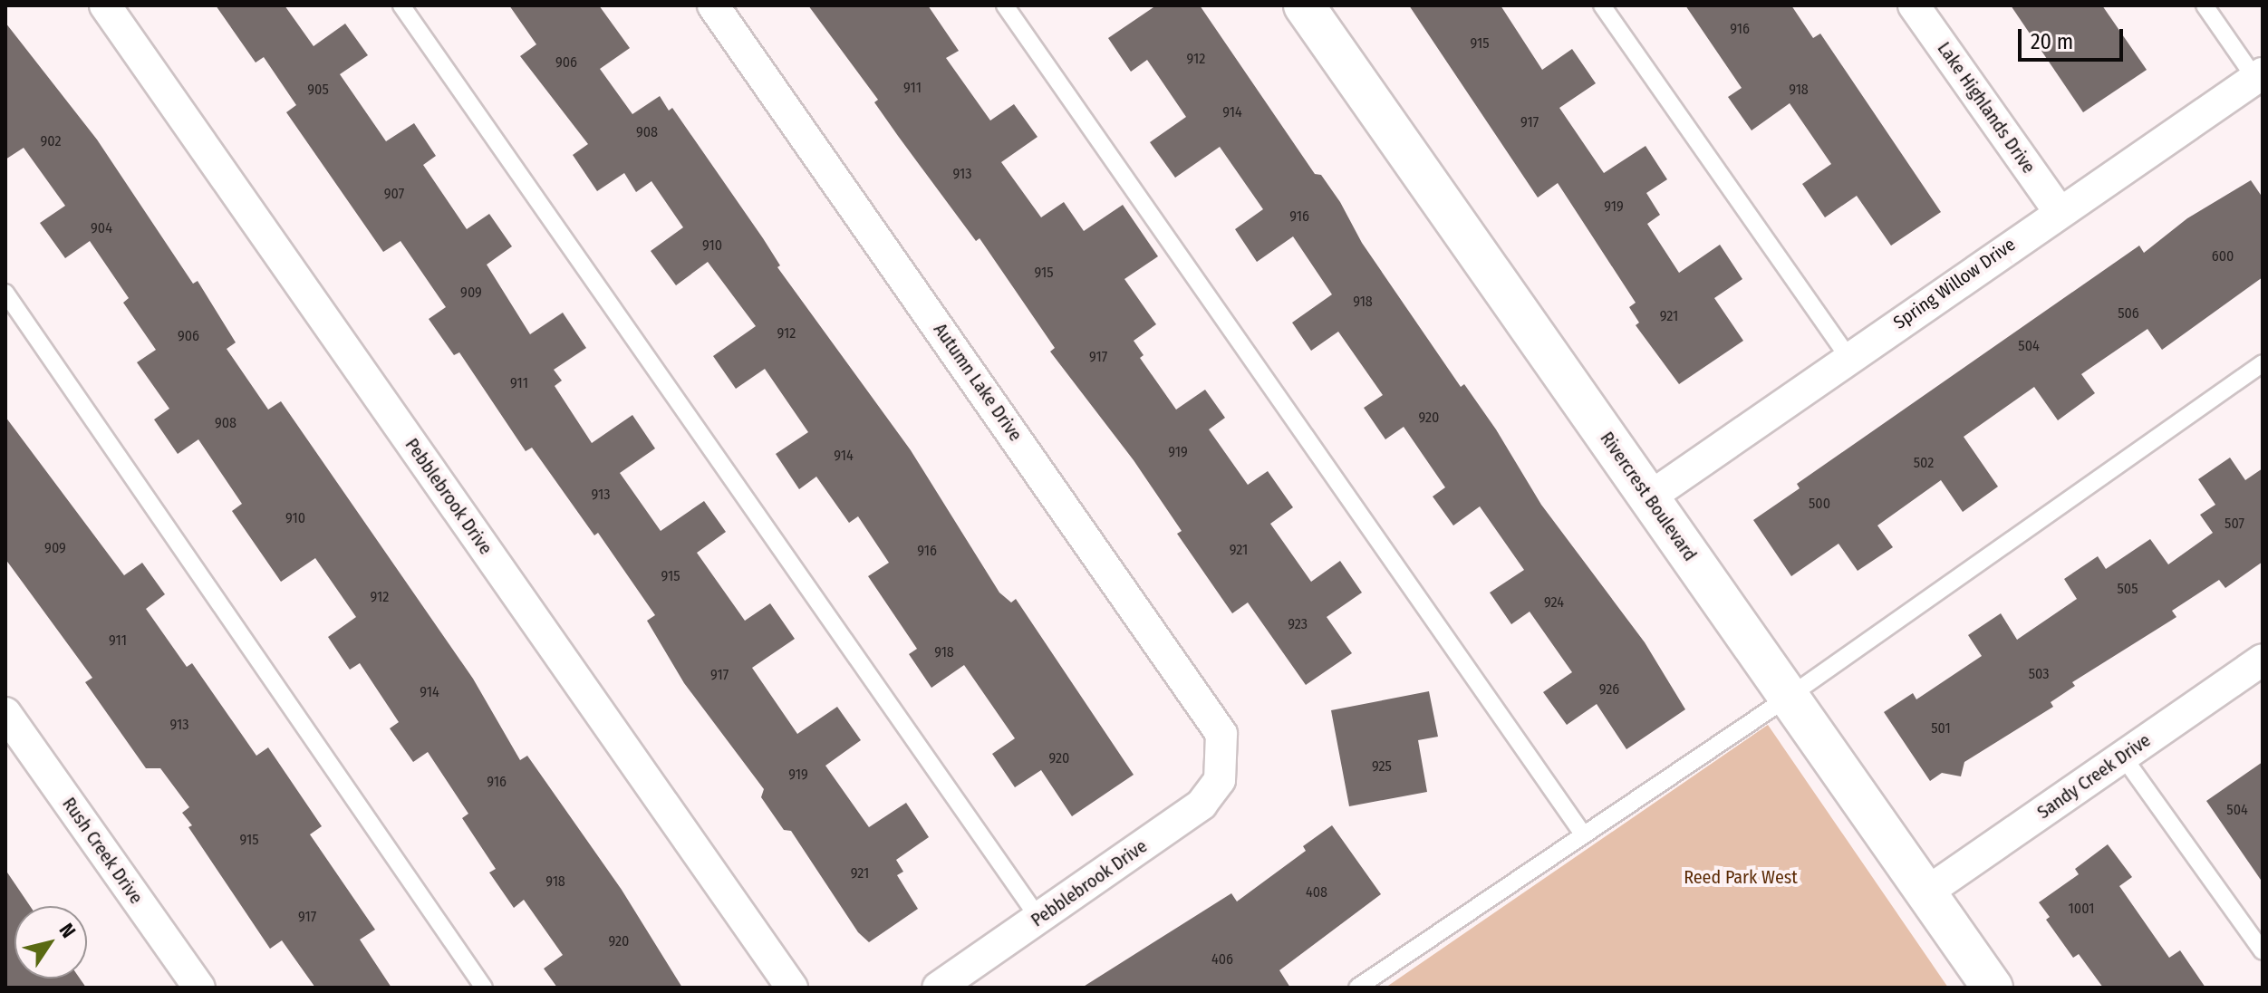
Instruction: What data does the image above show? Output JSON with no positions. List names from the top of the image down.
{
  "streets": {
    "street": [
      "Lake Highlands Drive",
      "Spring Willow Drive",
      "Autumn Lake Drive",
      "Pebblebrook Drive",
      "Rivercrest Boulevard",
      "Sandy Creek Drive",
      "Rush Creek Drive"
    ]
  },
  "crossings": [
    ["Lake Highlands Drive", "Spring Willow Drive"],
    ["Spring Willow Drive", "Rivercrest Boulevard"],
    ["Autumn Lake Drive", "Pebblebrook Drive"],
    ["Rivercrest Boulevard", "Sandy Creek Drive"]
  ],
  "parks": ["Reed Park West"],
  "house_numbers": [
    "916",
    "915",
    "912",
    "906",
    "911",
    "905",
    "918",
    "914",
    "917",
    "908",
    "902",
    "913",
    "907",
    "919",
    "916",
    "904",
    "910",
    "600",
    "915",
    "909",
    "918",
    "506",
    "921",
    "912",
    "906",
    "504",
    "917",
    "911",
    "920",
    "908",
    "919",
    "914",
    "502",
    "913",
    "500",
    "910",
    "507",
    "909",
    "921",
    "916",
    "915",
    "505",
    "912",
    "924",
    "923",
    "911",
    "918",
    "503",
    "917",
    "926",
    "914",
    "913",
    "501",
    "920",
    "925",
    "919",
    "916",
    "504",
    "915",
    "921",
    "918",
    "408",
    "1001",
    "917",
    "920",
    "406"
  ],
  "scale_bar": "20 m",
  "north": "top right"
}
